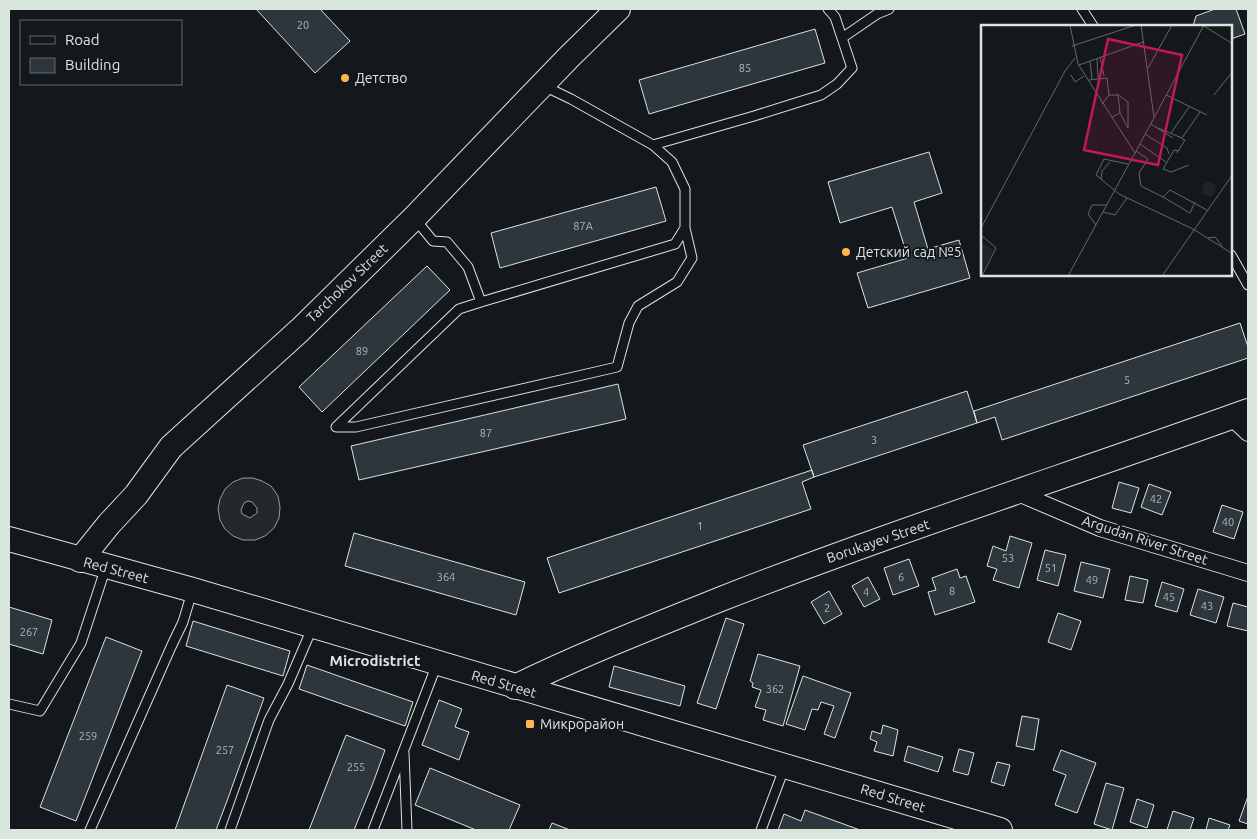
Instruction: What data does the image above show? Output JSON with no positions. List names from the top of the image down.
{
  "streets": {
    "street": [
      "Tarchokov Street",
      "Argudan River Street",
      "Borukayev Street",
      "Red Street"
    ]
  },
  "crossings": [
    ["Tarchokov Street", "Red Street"],
    ["Argudan River Street", "Borukayev Street"],
    ["Borukayev Street", "Red Street"]
  ],
  "districts": ["Microdistrict"],
  "places": {
    "other": ["Детство", "Детский сад №5"],
    "transit": ["Микрорайон"]
  },
  "house_numbers": [
    "20",
    "85",
    "87А",
    "89",
    "5",
    "87",
    "3",
    "42",
    "40",
    "1",
    "53",
    "51",
    "364",
    "6",
    "49",
    "8",
    "4",
    "45",
    "43",
    "2",
    "267",
    "362",
    "259",
    "257",
    "255"
  ],
  "legend": ["Road", "Building"]
}
